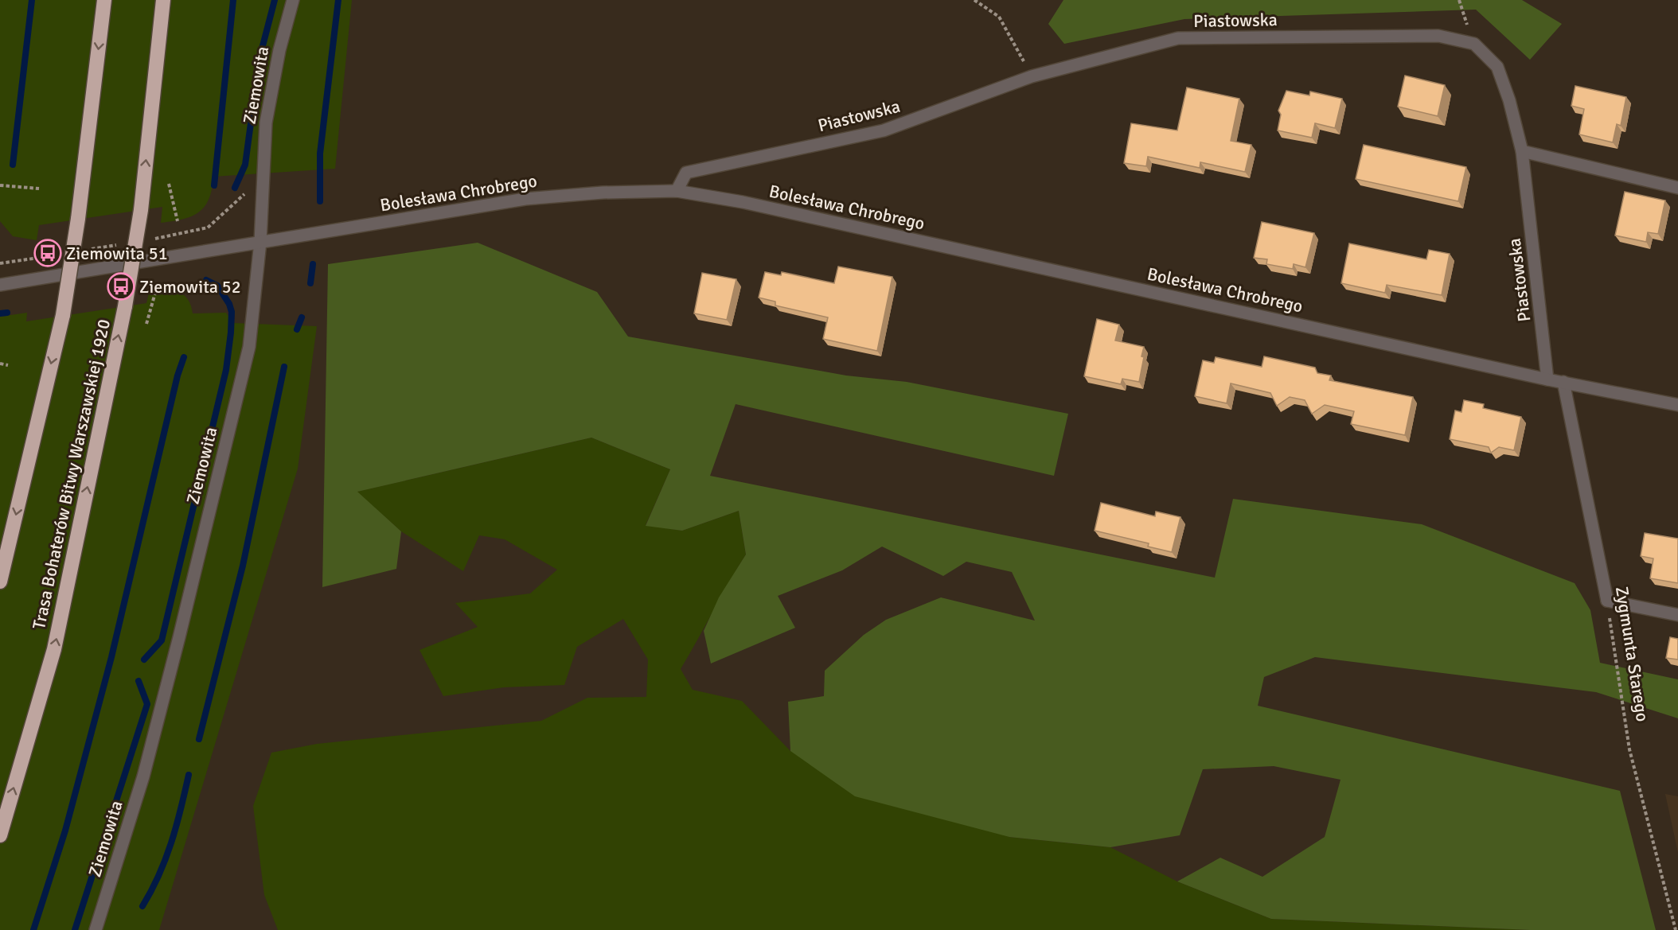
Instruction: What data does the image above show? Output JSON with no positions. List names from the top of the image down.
{
  "streets": {
    "highway": ["Trasa Bohaterów Bitwy Warszawskiej 1920"],
    "street": [
      "Piastowska",
      "Ziemowita",
      "Bolesława Chrobrego",
      "Zygmunta Starego"
    ]
  },
  "crossings": [
    ["Piastowska", "Bolesława Chrobrego"],
    ["Ziemowita", "Bolesława Chrobrego"],
    ["Bolesława Chrobrego", "Zygmunta Starego"]
  ],
  "places": {
    "bus stop": ["Ziemowita 51", "Ziemowita 52"]
  }
}
